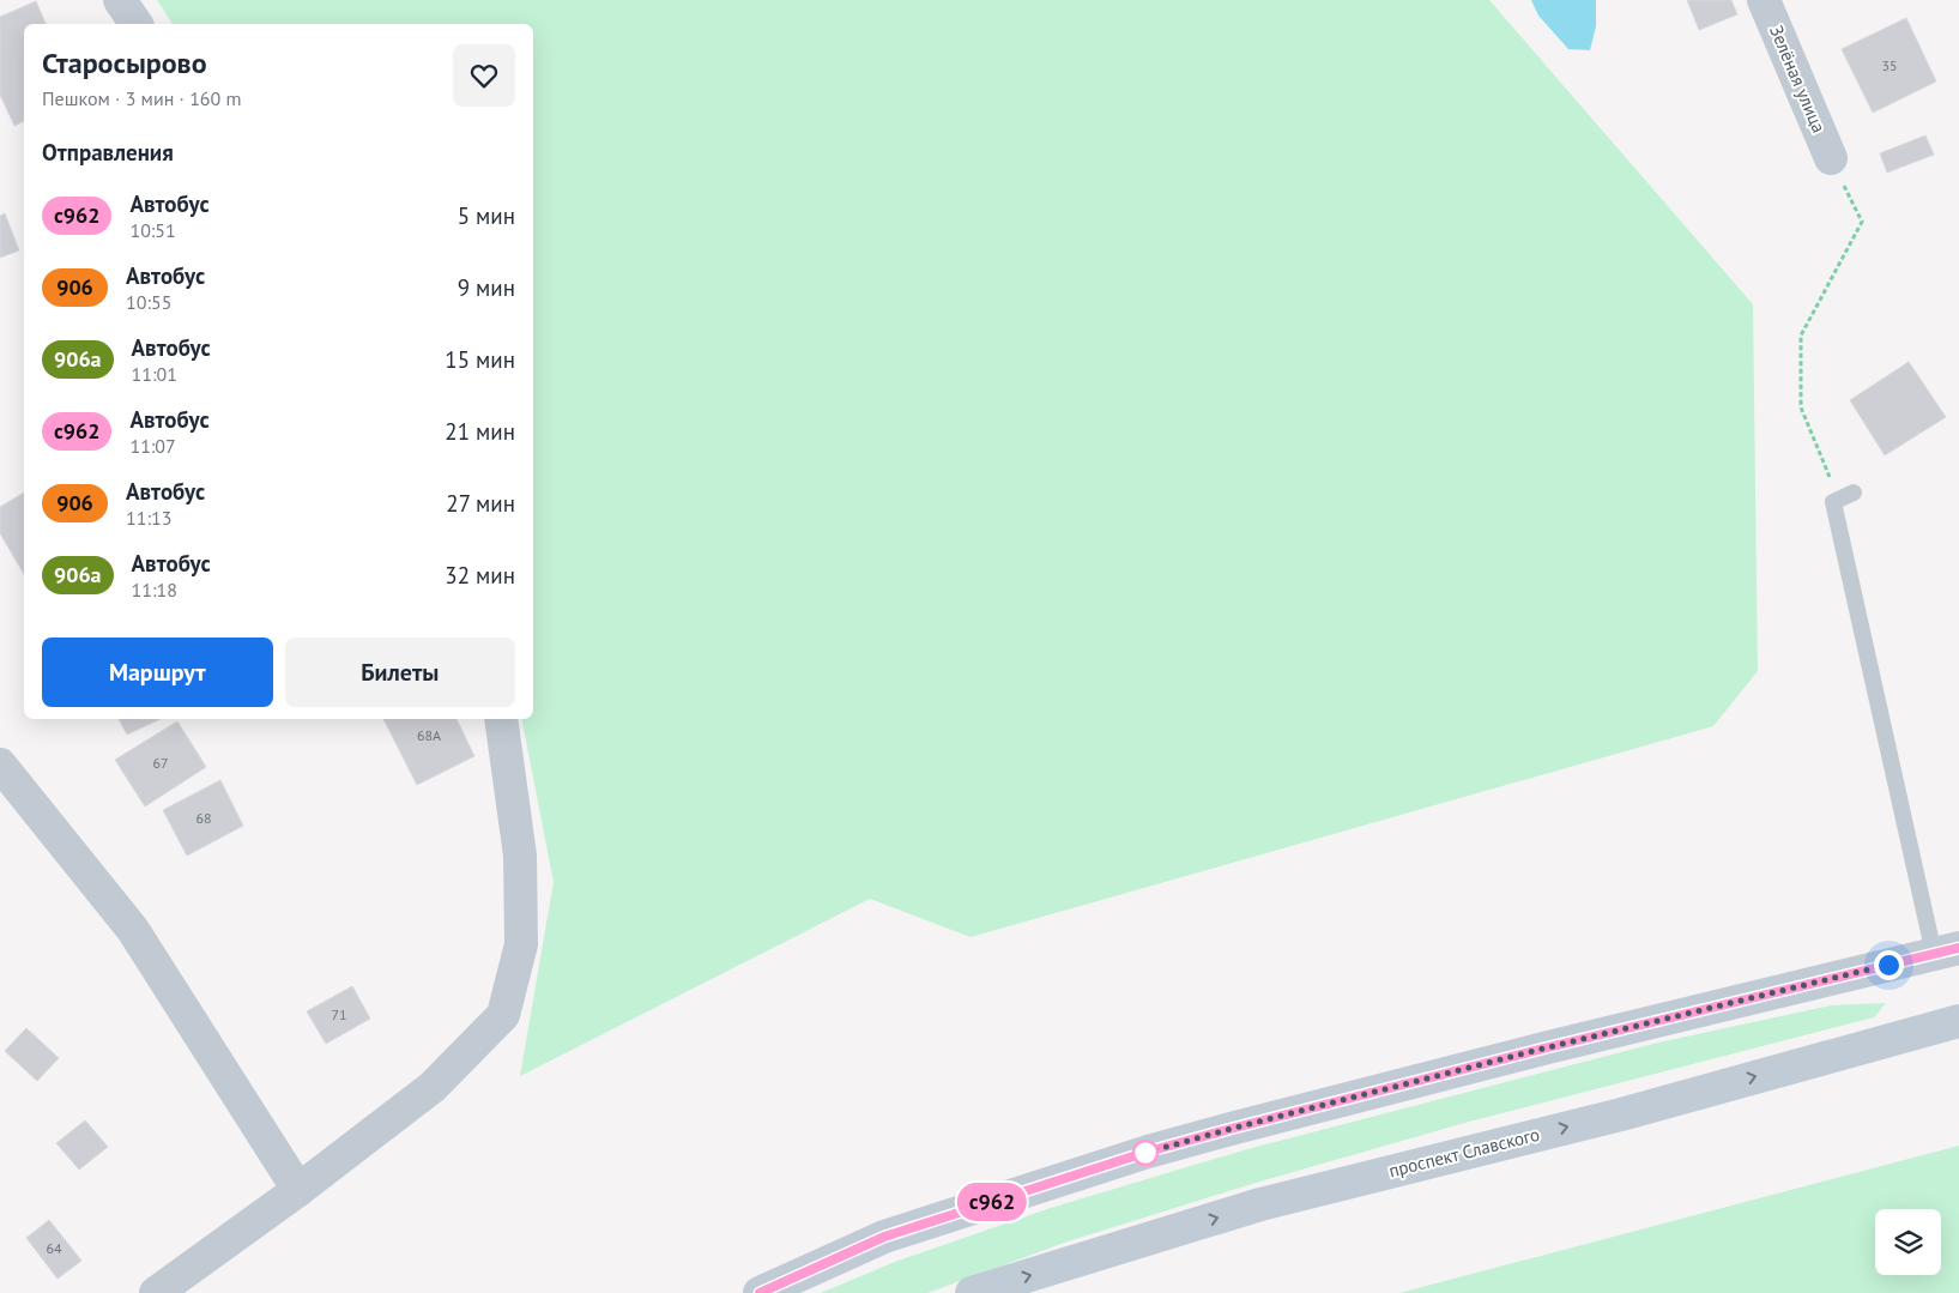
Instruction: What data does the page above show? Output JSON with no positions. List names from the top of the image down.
{
  "streets": {
    "main road": ["проспект Славского"],
    "street": ["Зелёная улица"]
  },
  "lines": ["bus line с962"],
  "house_numbers": [
    "35",
    "68А",
    "67",
    "68",
    "71",
    "64"
  ],
  "page": {
    "on_map": "с962",
    "heading": [
      ["Старосырово", "Пешком · 3 мин · 160 m"],
      "Отправления"
    ],
    "list": [
      {
        "mark": "с962",
        "name": "Автобус",
        "note": "10:51",
        "value": "5 мин"
      },
      {
        "mark": "906",
        "name": "Автобус",
        "note": "10:55",
        "value": "9 мин"
      },
      {
        "mark": "906а",
        "name": "Автобус",
        "note": "11:01",
        "value": "15 мин"
      },
      {
        "mark": "с962",
        "name": "Автобус",
        "note": "11:07",
        "value": "21 мин"
      },
      {
        "mark": "906",
        "name": "Автобус",
        "note": "11:13",
        "value": "27 мин"
      },
      {
        "mark": "906а",
        "name": "Автобус",
        "note": "11:18",
        "value": "32 мин"
      }
    ],
    "buttons": ["Маршрут", "Билеты"]
  }
}
